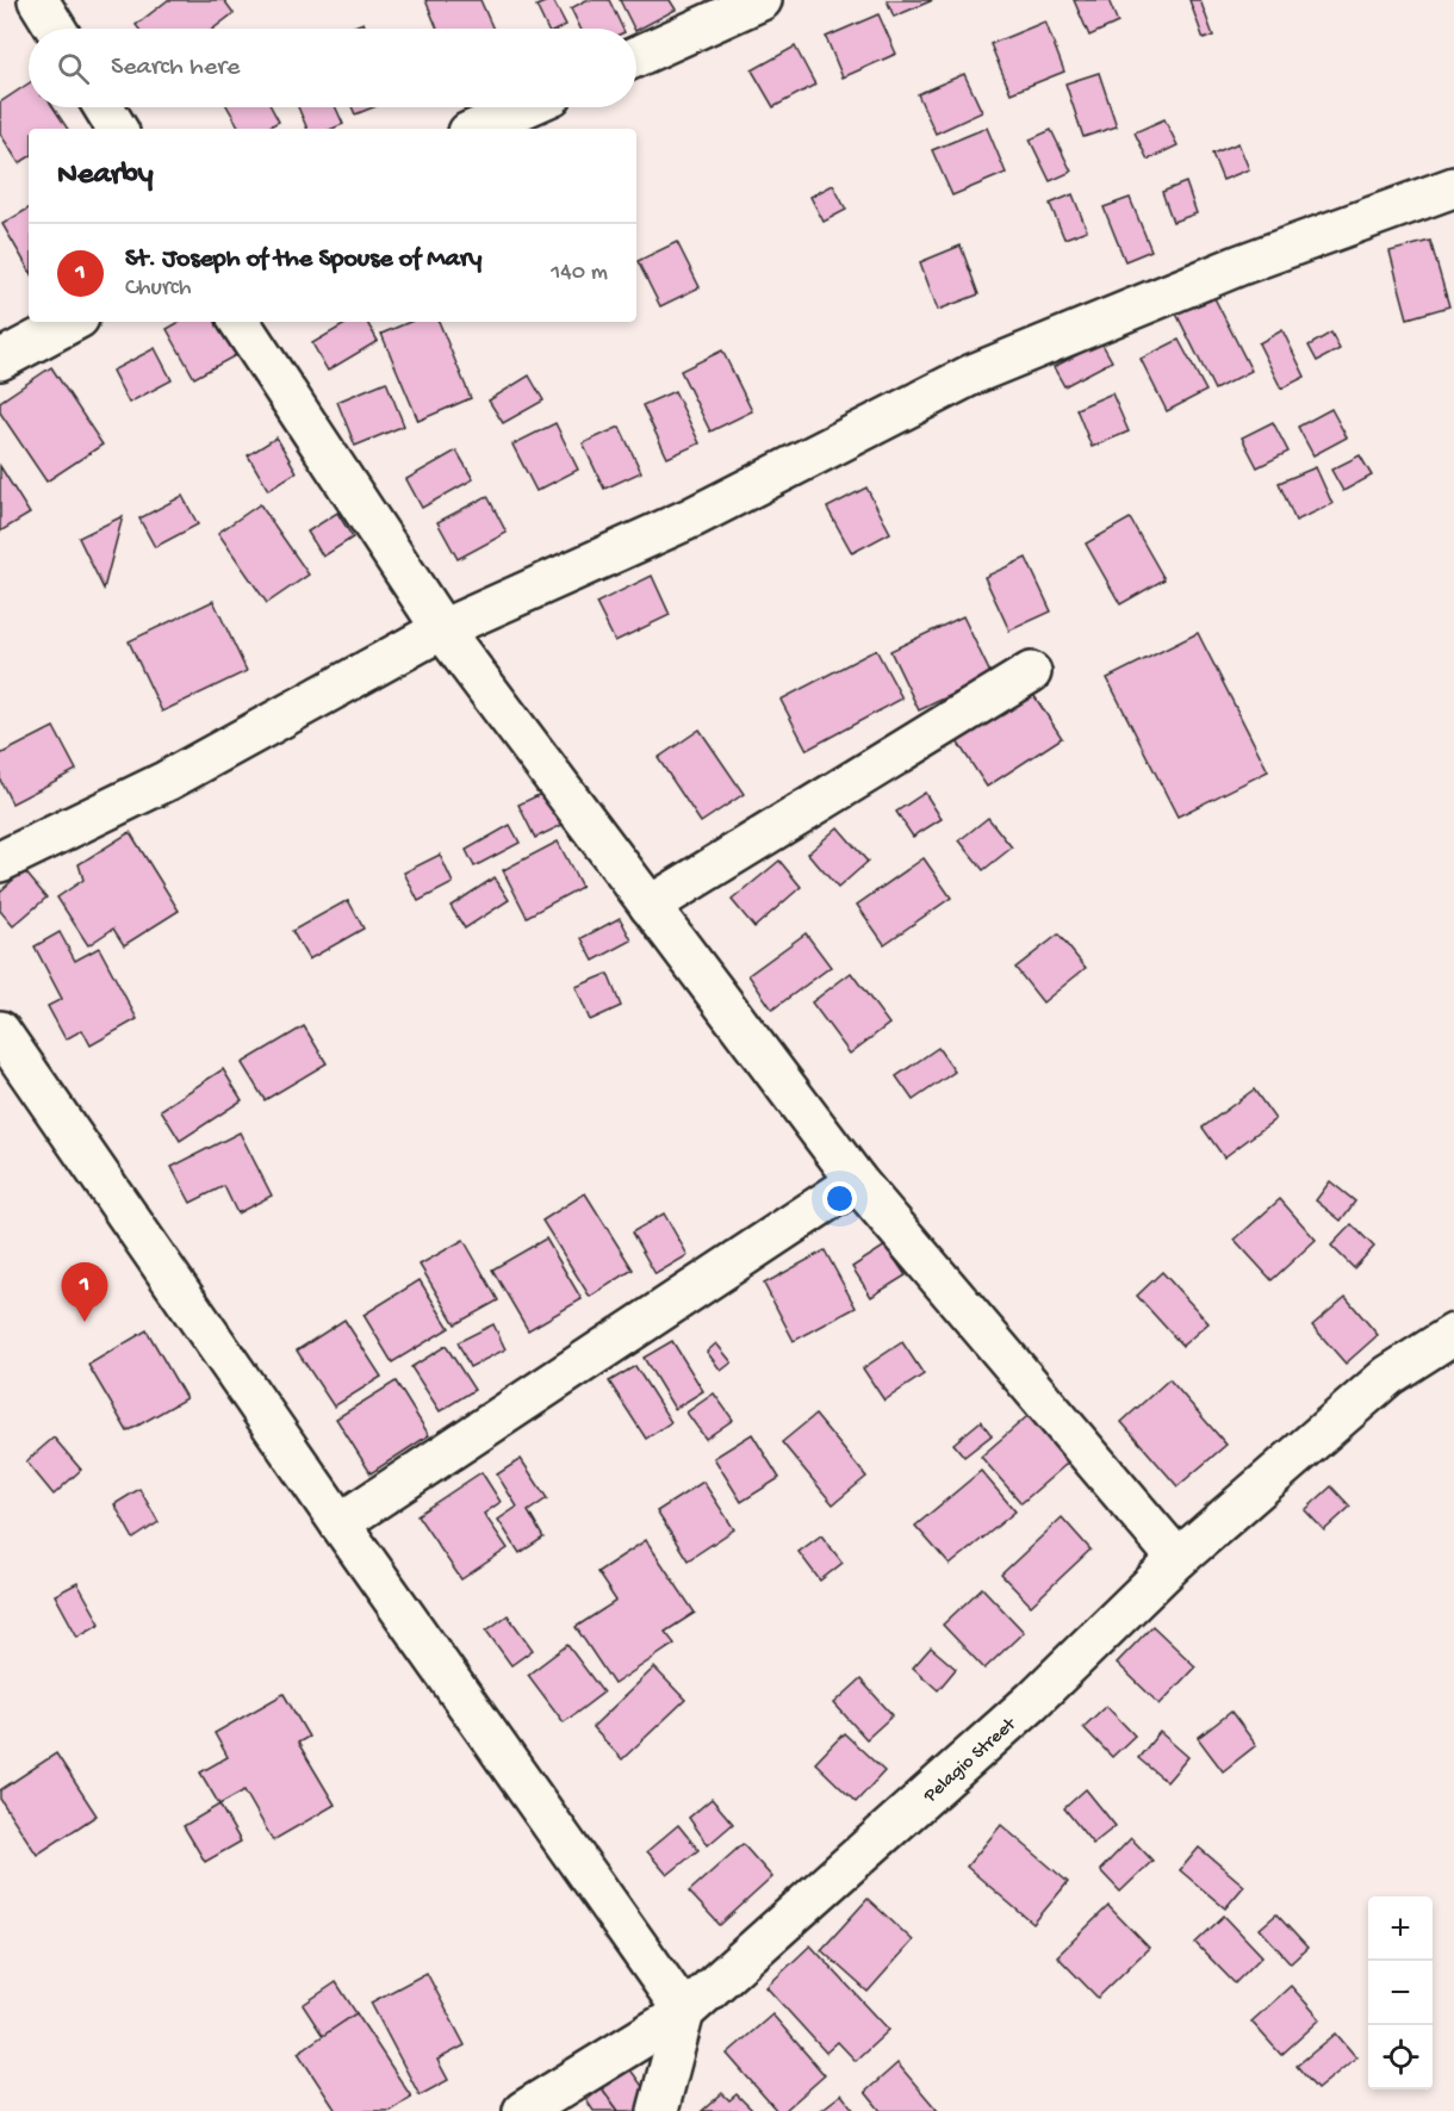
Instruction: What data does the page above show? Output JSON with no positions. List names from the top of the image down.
{
  "streets": {
    "street": ["Pelagio Street"]
  },
  "page": {
    "search": "Search here",
    "heading": "Nearby",
    "list": [
      {
        "mark": "1",
        "name": "St. Joseph of the Spouse of Mary",
        "note": "Church",
        "value": "140 m"
      }
    ],
    "pins": "1",
    "map_buttons": ["+", "−"]
  }
}
